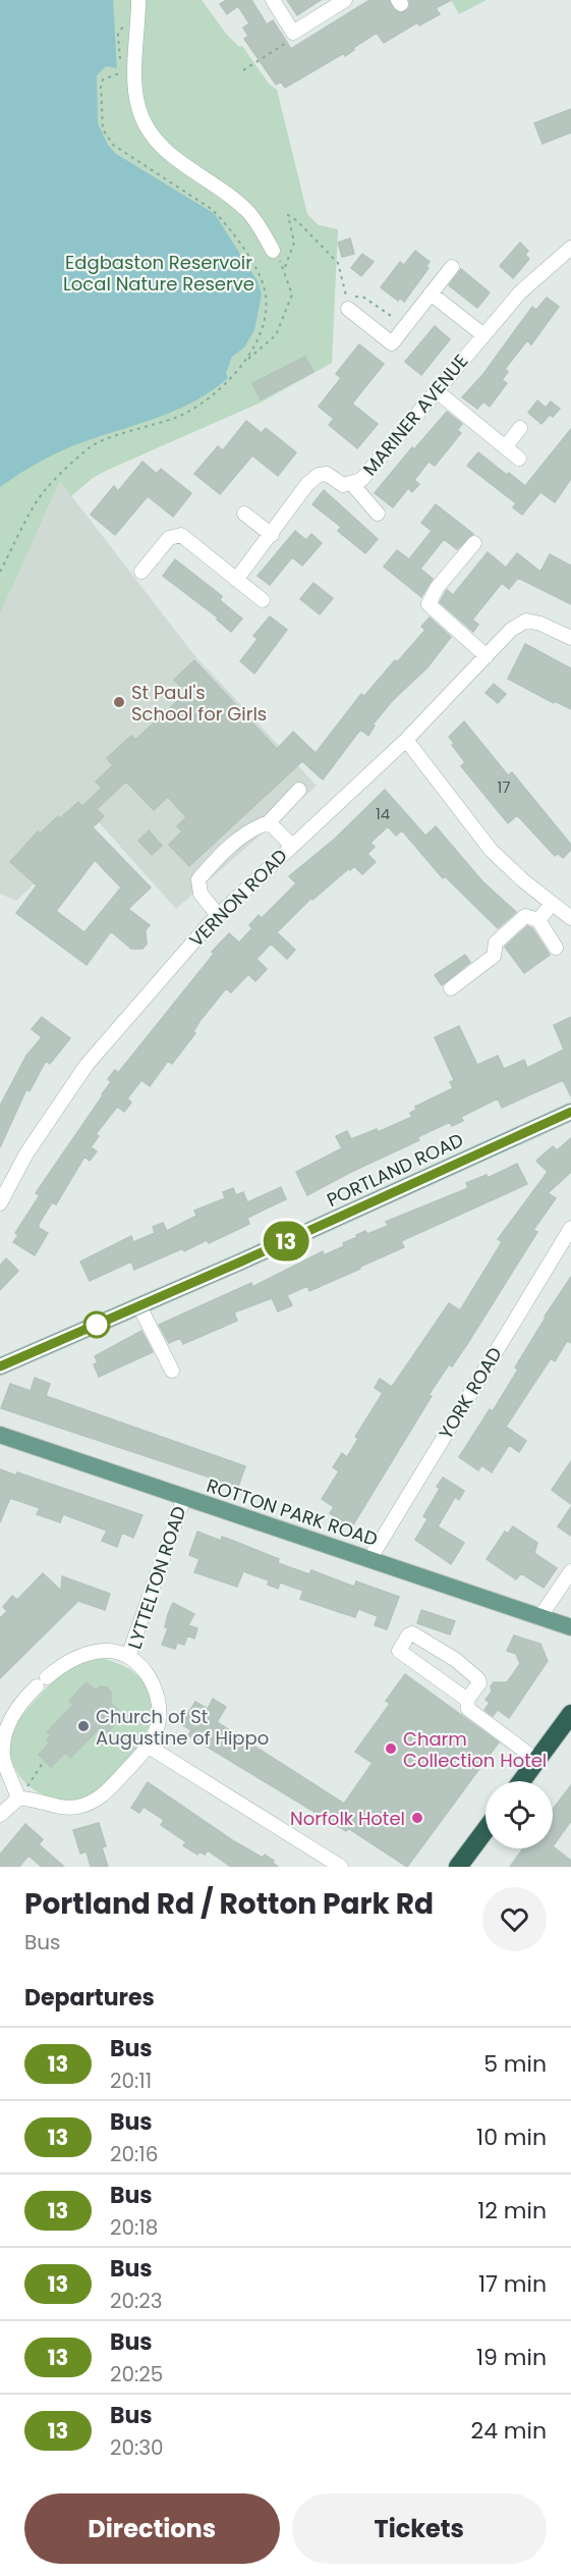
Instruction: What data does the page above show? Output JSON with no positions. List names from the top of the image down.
{
  "streets": {
    "main road": ["PORTLAND ROAD", "ROTTON PARK ROAD"],
    "street": [
      "MARINER AVENUE",
      "VERNON ROAD",
      "YORK ROAD",
      "LYTTELTON ROAD"
    ]
  },
  "crossings": [
    ["YORK ROAD", "ROTTON PARK ROAD"],
    ["ROTTON PARK ROAD", "LYTTELTON ROAD"]
  ],
  "parks": ["Edgbaston Reservoir Local Nature Reserve"],
  "places": [
    "St Paul's School for Girls",
    "Church of St Augustine of Hippo",
    "Charm Collection Hotel",
    "Norfolk Hotel"
  ],
  "lines": ["bus line 13"],
  "house_numbers": ["17", "14"],
  "page": {
    "on_map": "13",
    "heading": [
      ["Portland Rd / Rotton Park Rd", "Bus"],
      "Departures"
    ],
    "list": [
      {
        "mark": "13",
        "name": "Bus",
        "note": "20:11",
        "value": "5 min"
      },
      {
        "mark": "13",
        "name": "Bus",
        "note": "20:16",
        "value": "10 min"
      },
      {
        "mark": "13",
        "name": "Bus",
        "note": "20:18",
        "value": "12 min"
      },
      {
        "mark": "13",
        "name": "Bus",
        "note": "20:23",
        "value": "17 min"
      },
      {
        "mark": "13",
        "name": "Bus",
        "note": "20:25",
        "value": "19 min"
      },
      {
        "mark": "13",
        "name": "Bus",
        "note": "20:30",
        "value": "24 min"
      }
    ],
    "buttons": ["Directions", "Tickets"]
  }
}
